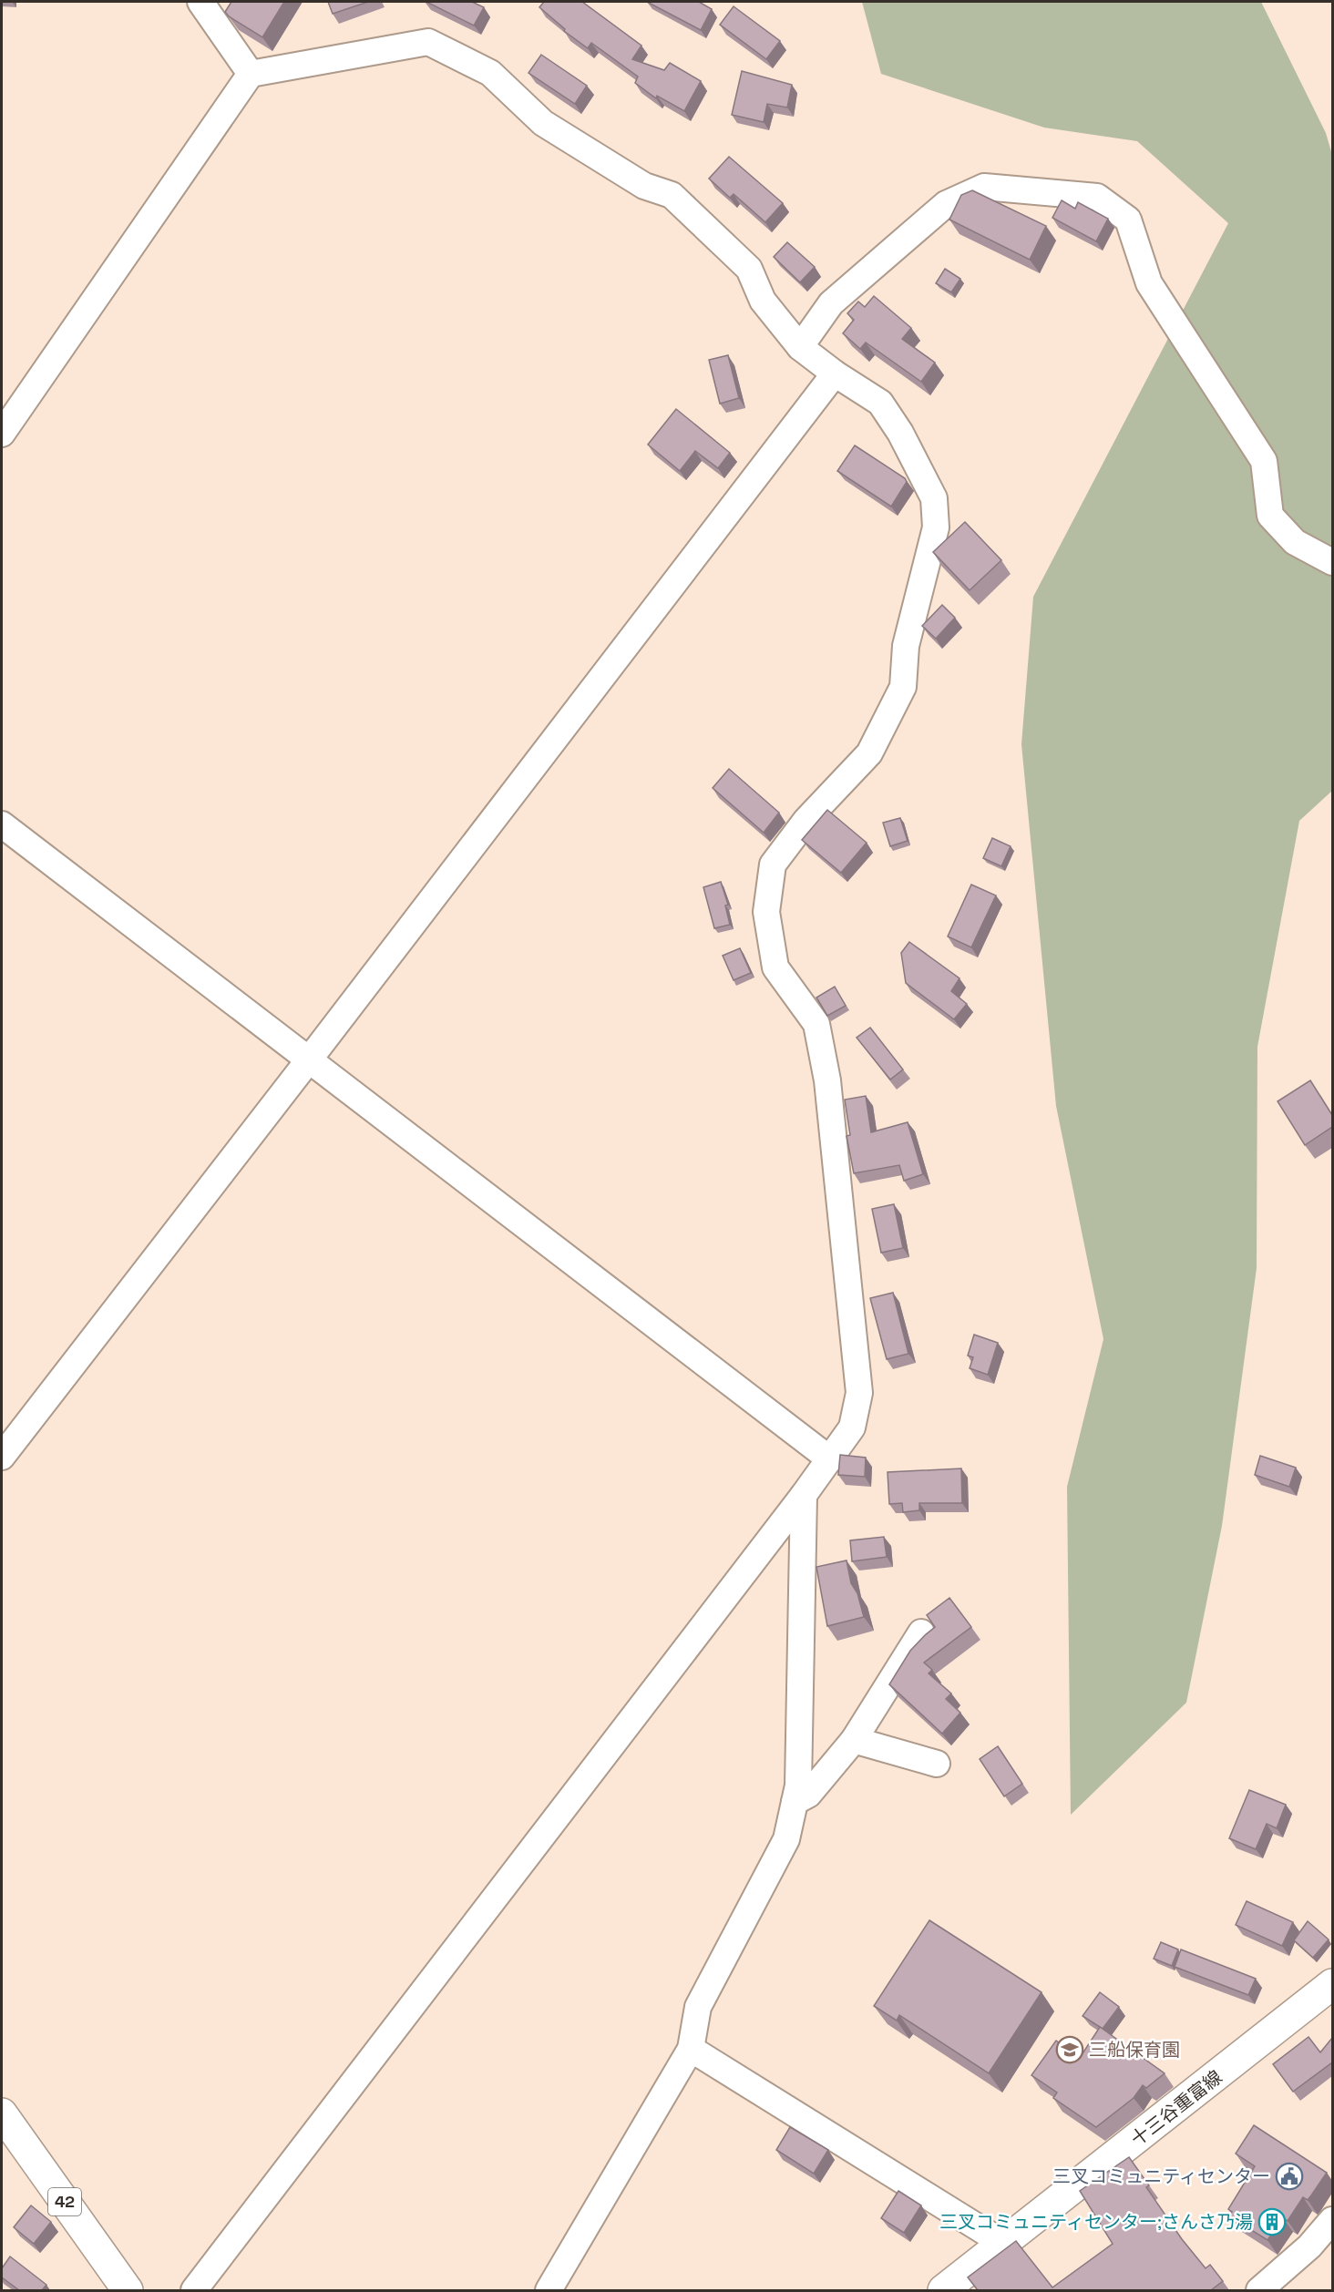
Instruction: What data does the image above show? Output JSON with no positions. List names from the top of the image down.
{
  "streets": {
    "main road": ["十三谷重富線", "42"]
  },
  "places": {
    "school or university": ["三船保育園"],
    "public building": ["三叉コミュニティセンター"],
    "building": ["三叉コミュニティセンター;さんさ乃湯"]
  }
}
